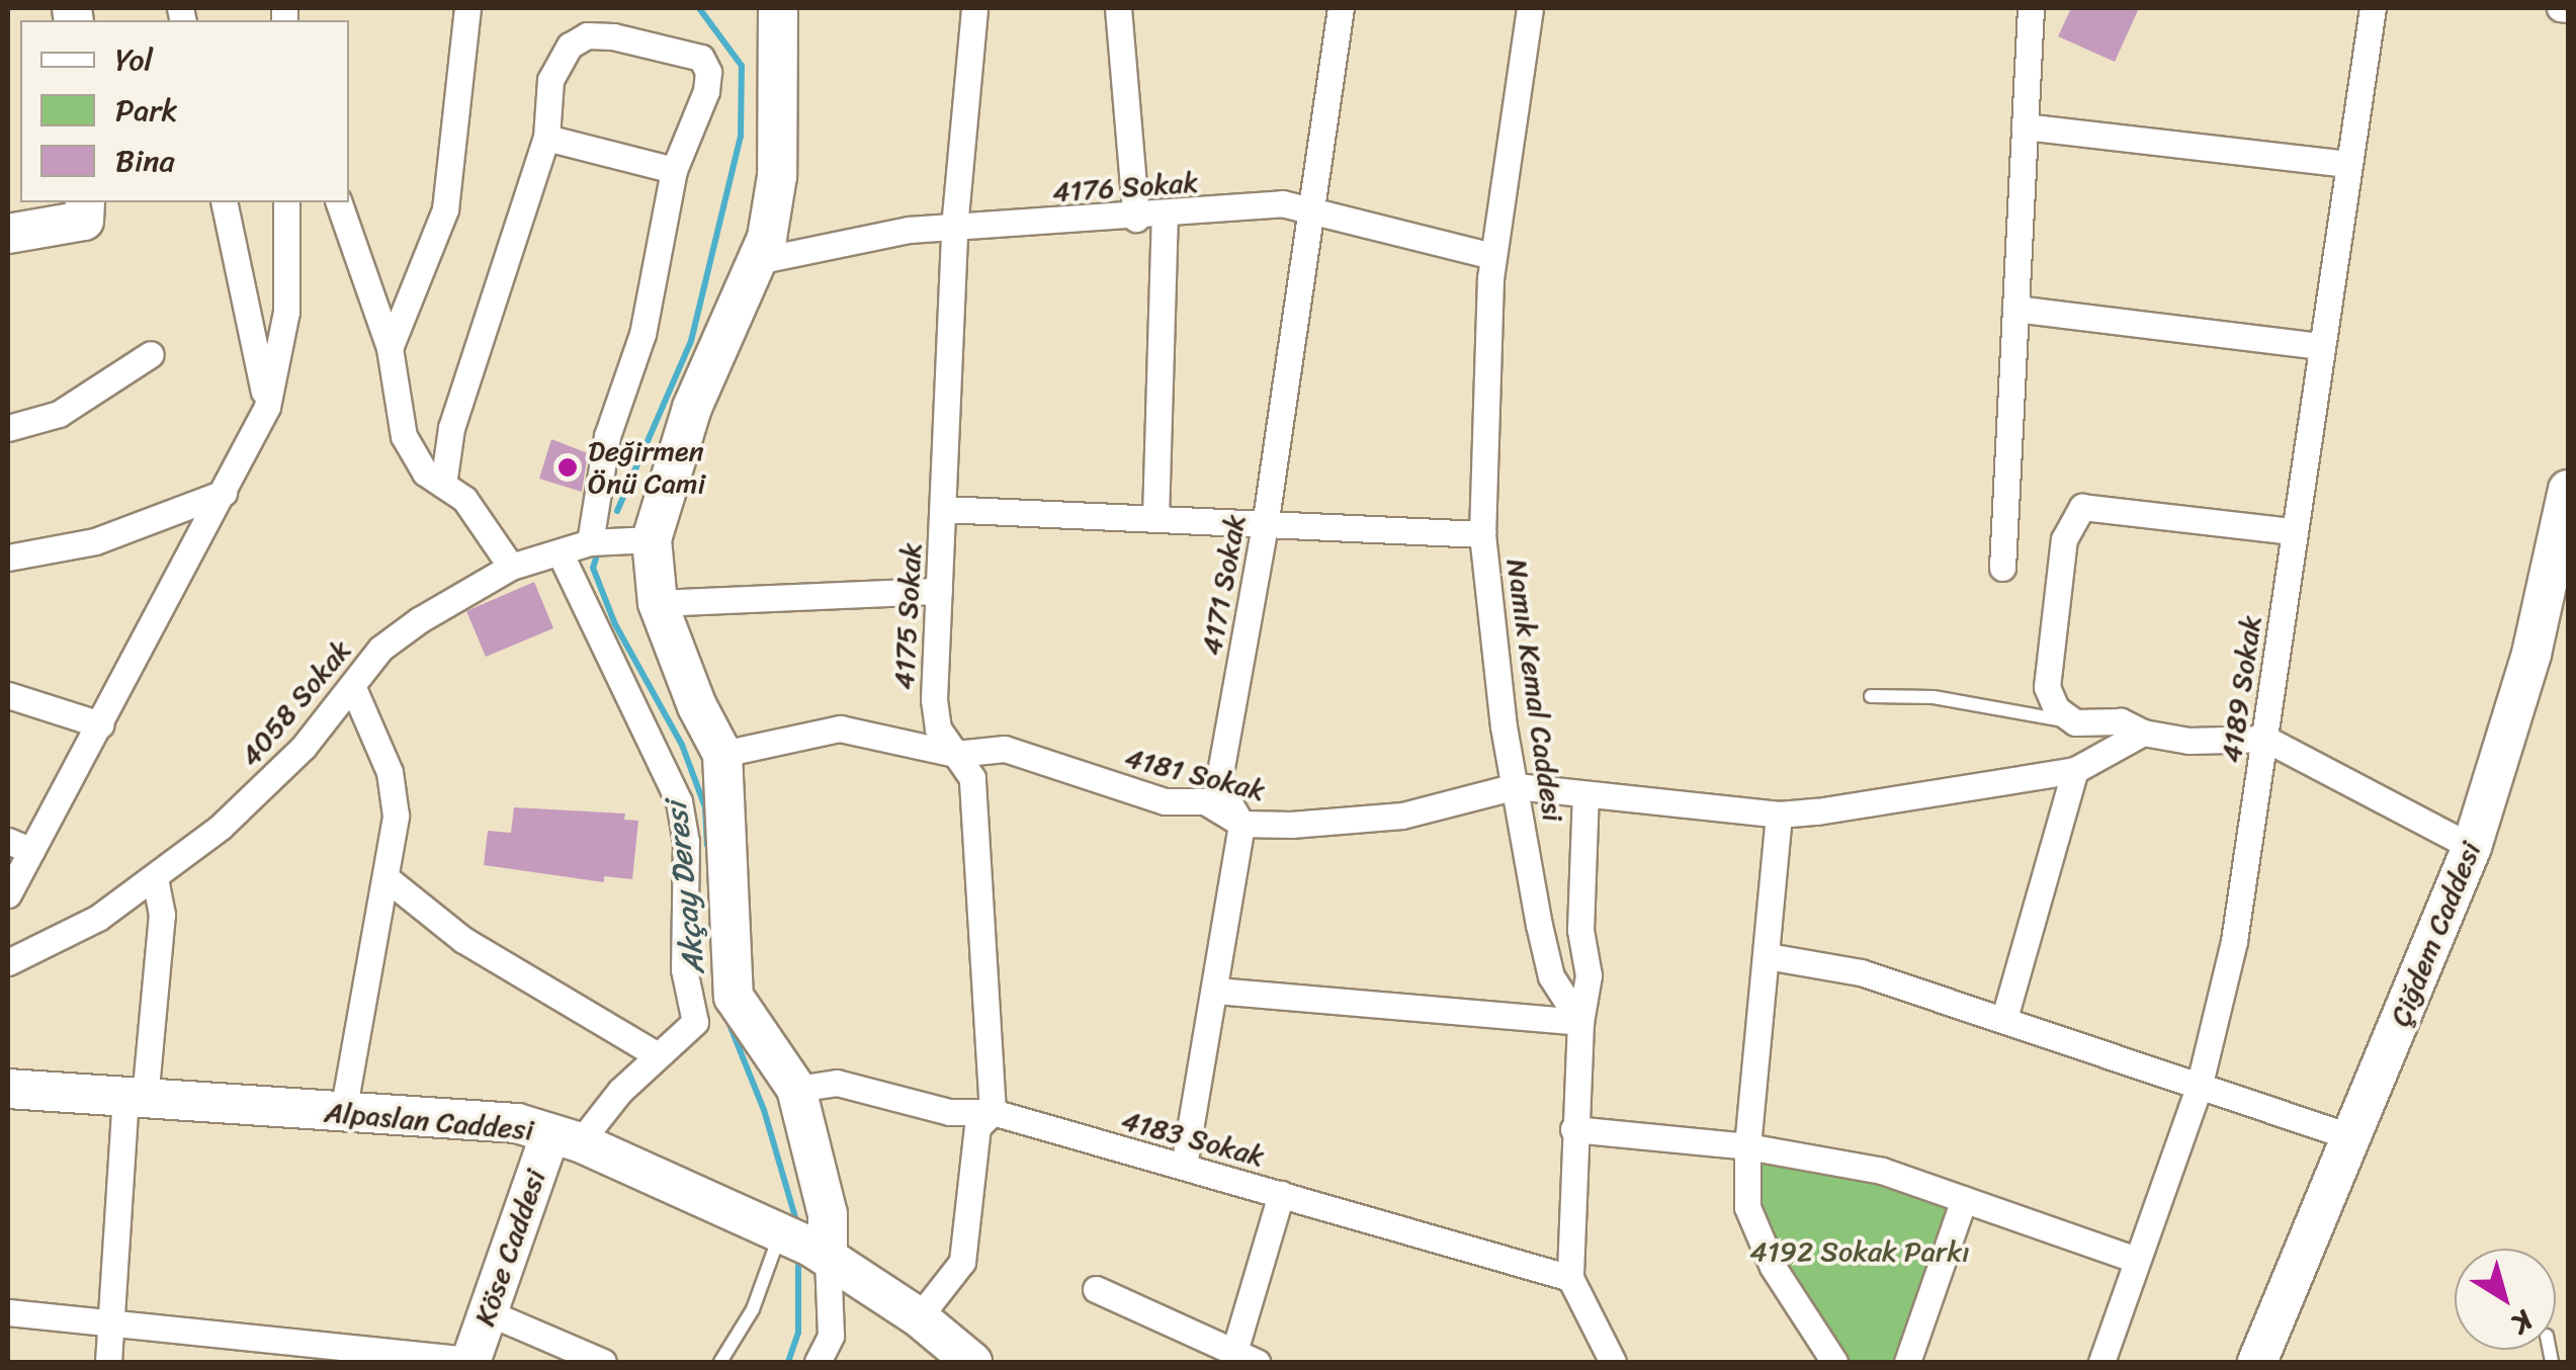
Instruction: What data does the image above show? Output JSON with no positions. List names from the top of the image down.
{
  "streets": {
    "street": [
      "4176 Sokak",
      "4171 Sokak",
      "4175 Sokak",
      "4189 Sokak",
      "Namık Kemal Caddesi",
      "4058 Sokak",
      "4181 Sokak",
      "Çiğdem Caddesi",
      "Alpaslan Caddesi",
      "4183 Sokak",
      "Köse Caddesi"
    ]
  },
  "crossings": [
    ["4176 Sokak", "4171 Sokak"],
    ["4176 Sokak", "4175 Sokak"],
    ["4176 Sokak", "Namık Kemal Caddesi"],
    ["4171 Sokak", "4181 Sokak"],
    ["4175 Sokak", "4181 Sokak"],
    ["4175 Sokak", "Alpaslan Caddesi"],
    ["4175 Sokak", "4183 Sokak"],
    ["Namık Kemal Caddesi", "4181 Sokak"],
    ["Alpaslan Caddesi", "Köse Caddesi"]
  ],
  "water": ["Akçay Deresi"],
  "parks": ["4192 Sokak Parkı"],
  "places": ["Değirmen Önü Cami"],
  "legend": ["Yol", "Park", "Bina"],
  "north": "bottom right"
}
